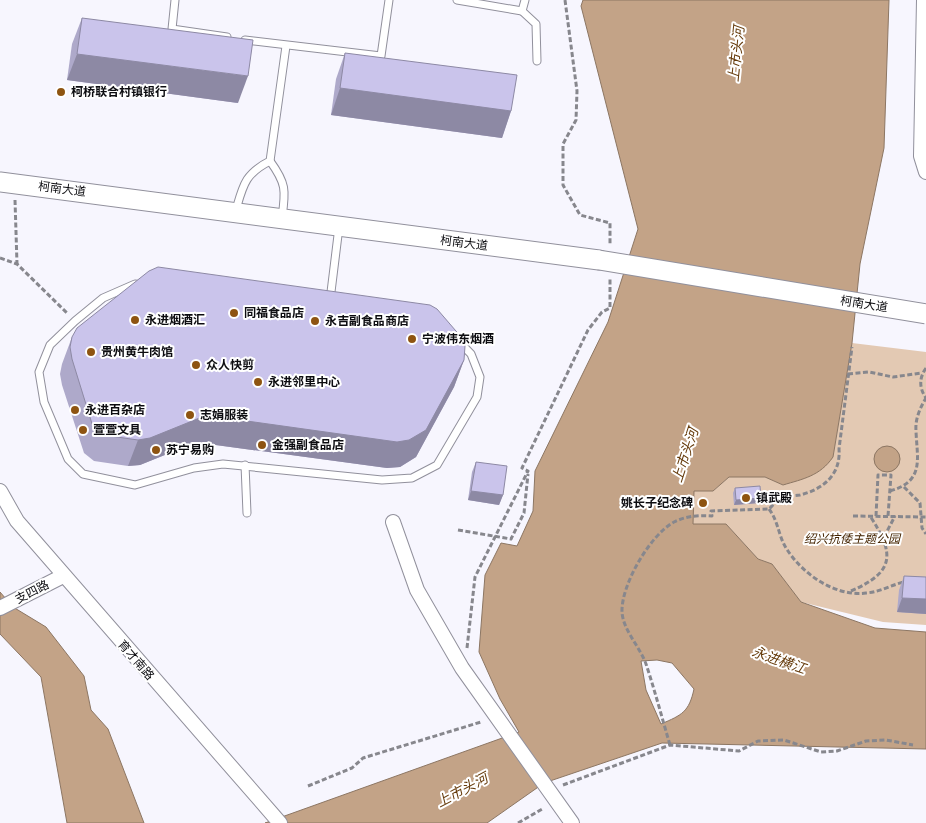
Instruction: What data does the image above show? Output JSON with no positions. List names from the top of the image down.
{
  "streets": {
    "main road": ["柯南大道"],
    "street": ["支四路", "育才南路"]
  },
  "crossings": [
    ["支四路", "育才南路"]
  ],
  "water": ["上市头河", "永进横江"],
  "parks": ["绍兴抗倭主题公园"],
  "places": [
    "柯桥联合村镇银行",
    "同福食品店",
    "永进烟酒汇",
    "永吉副食品商店",
    "宁波伟东烟酒",
    "贵州黄牛肉馆",
    "众人快剪",
    "永进邻里中心",
    "永进百杂店",
    "志娟服装",
    "萱萱文具",
    "金强副食品店",
    "苏宁易购",
    "镇武殿",
    "姚长子纪念碑"
  ]
}
